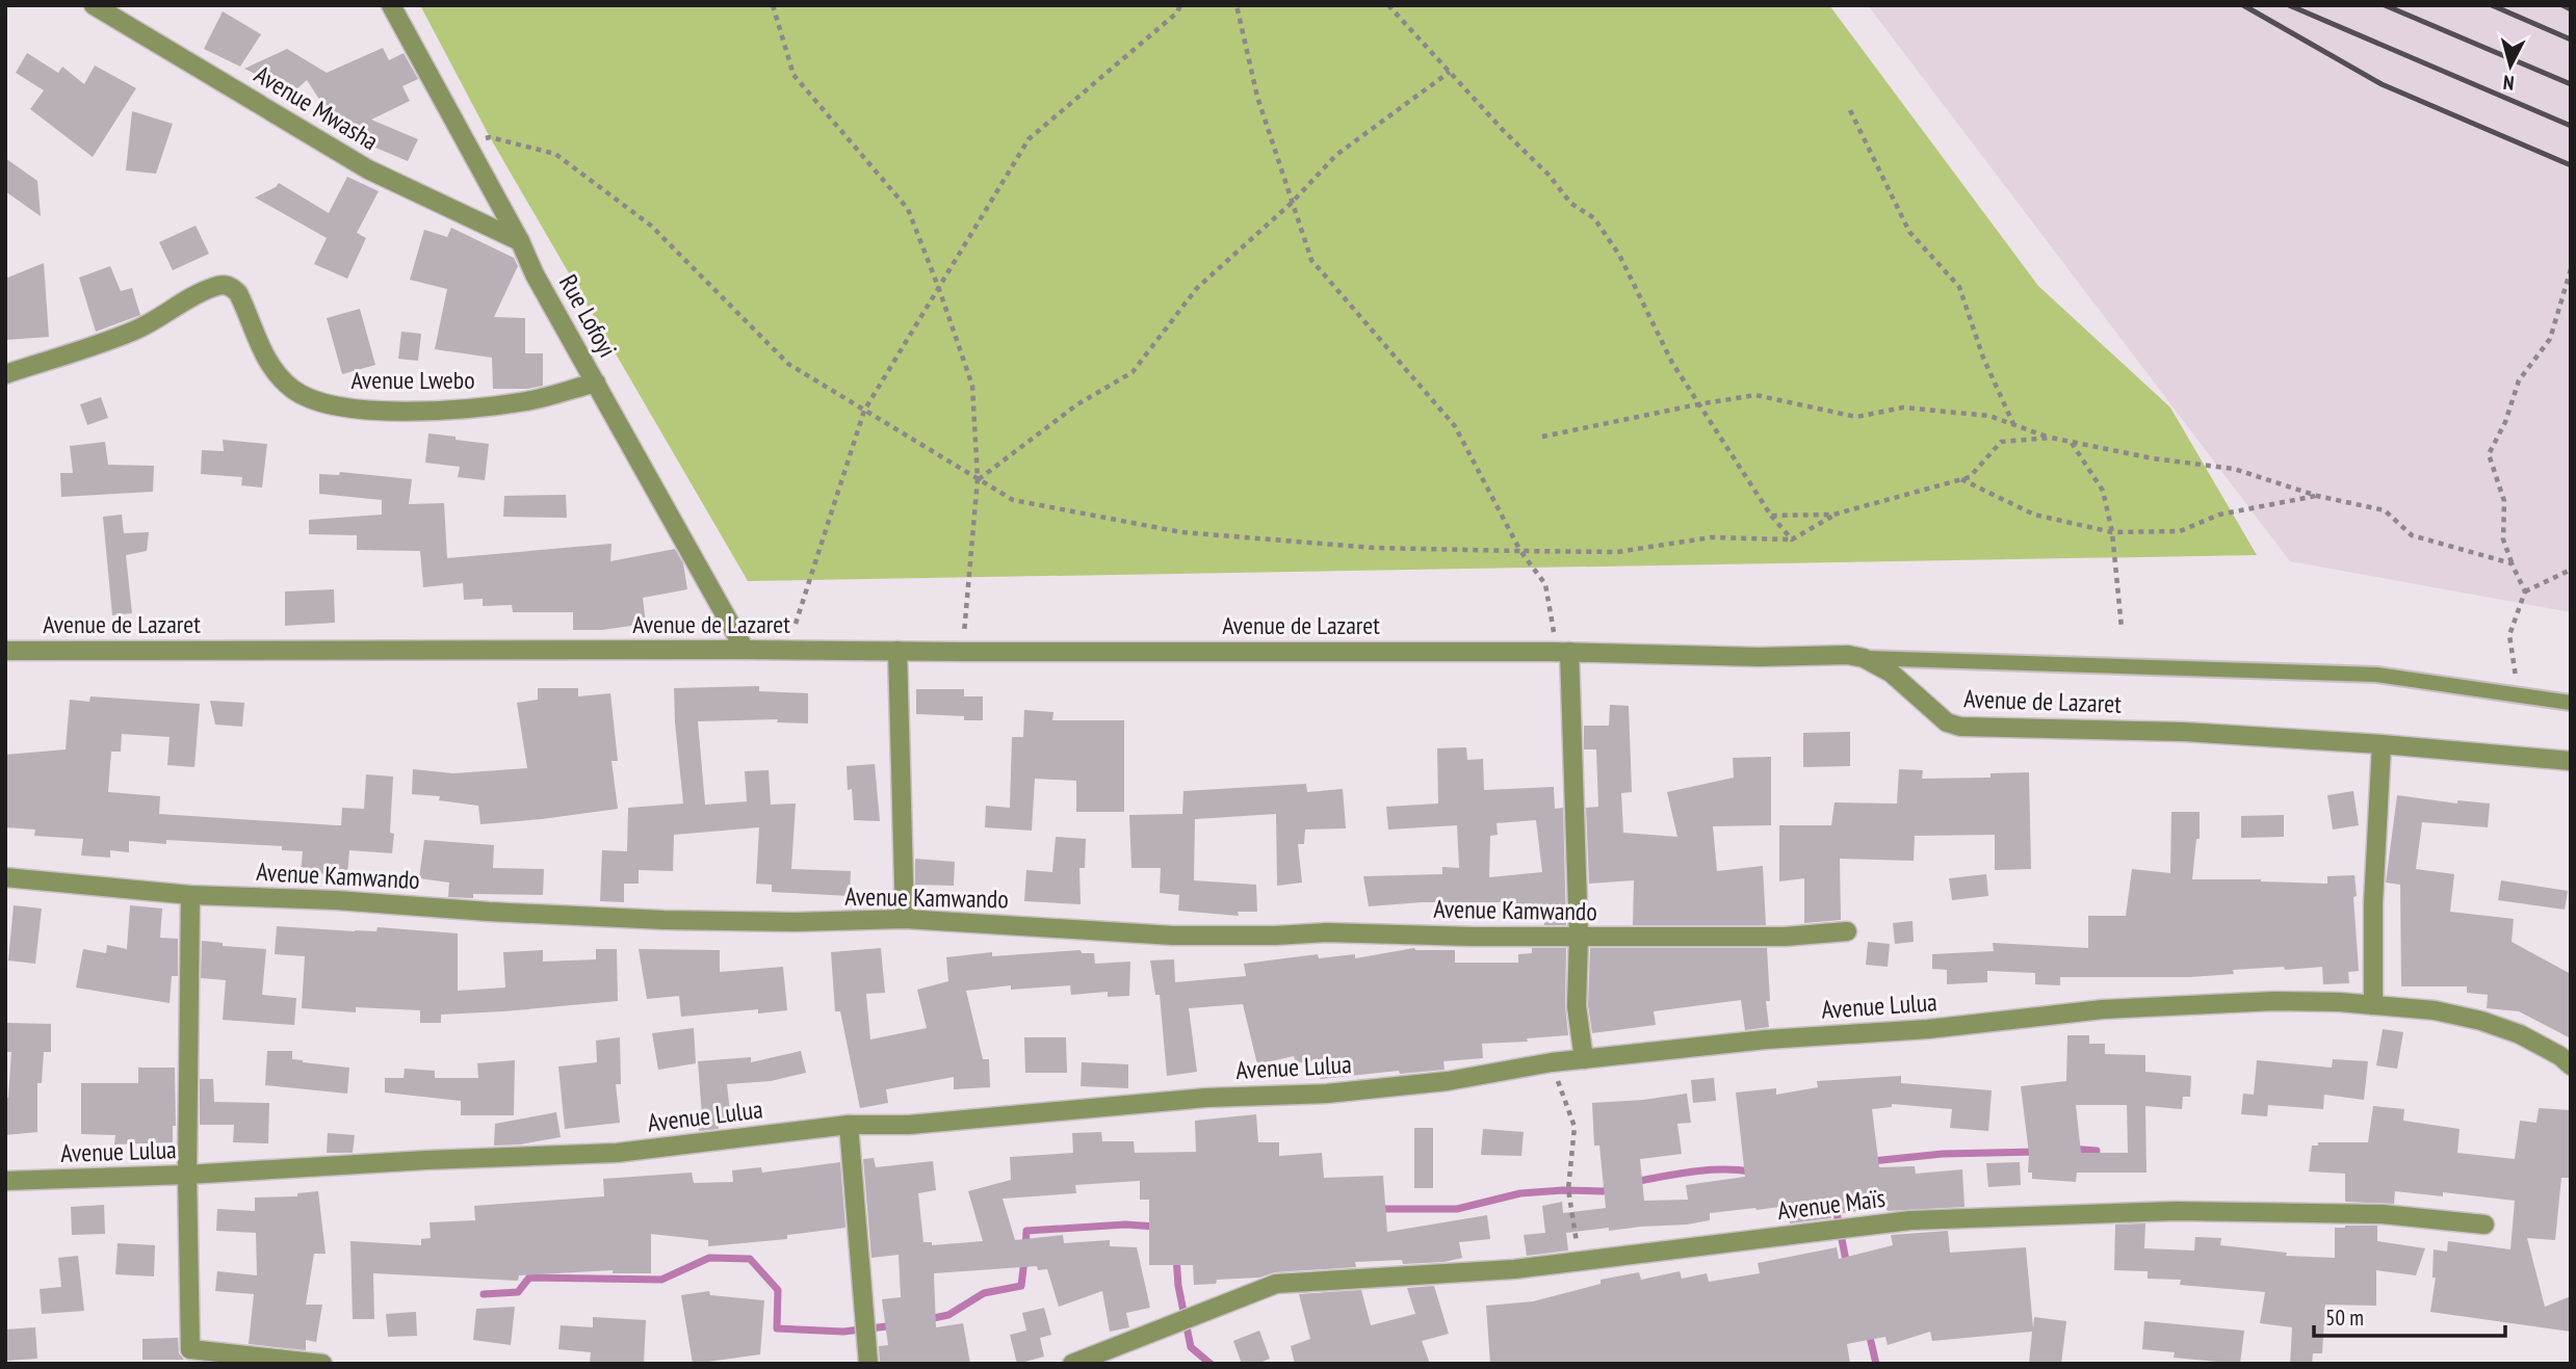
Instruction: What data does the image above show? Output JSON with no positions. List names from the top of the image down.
{
  "streets": {
    "street": [
      "Avenue Mwasha",
      "Rue Lofoyi",
      "Avenue Lwebo",
      "Avenue de Lazaret",
      "Avenue Kamwando",
      "Avenue Lulua",
      "Avenue Maïs"
    ]
  },
  "crossings": [
    ["Avenue Mwasha", "Rue Lofoyi"],
    ["Rue Lofoyi", "Avenue Lwebo"],
    ["Rue Lofoyi", "Avenue de Lazaret"]
  ],
  "scale_bar": "50 m",
  "north": "bottom"
}
